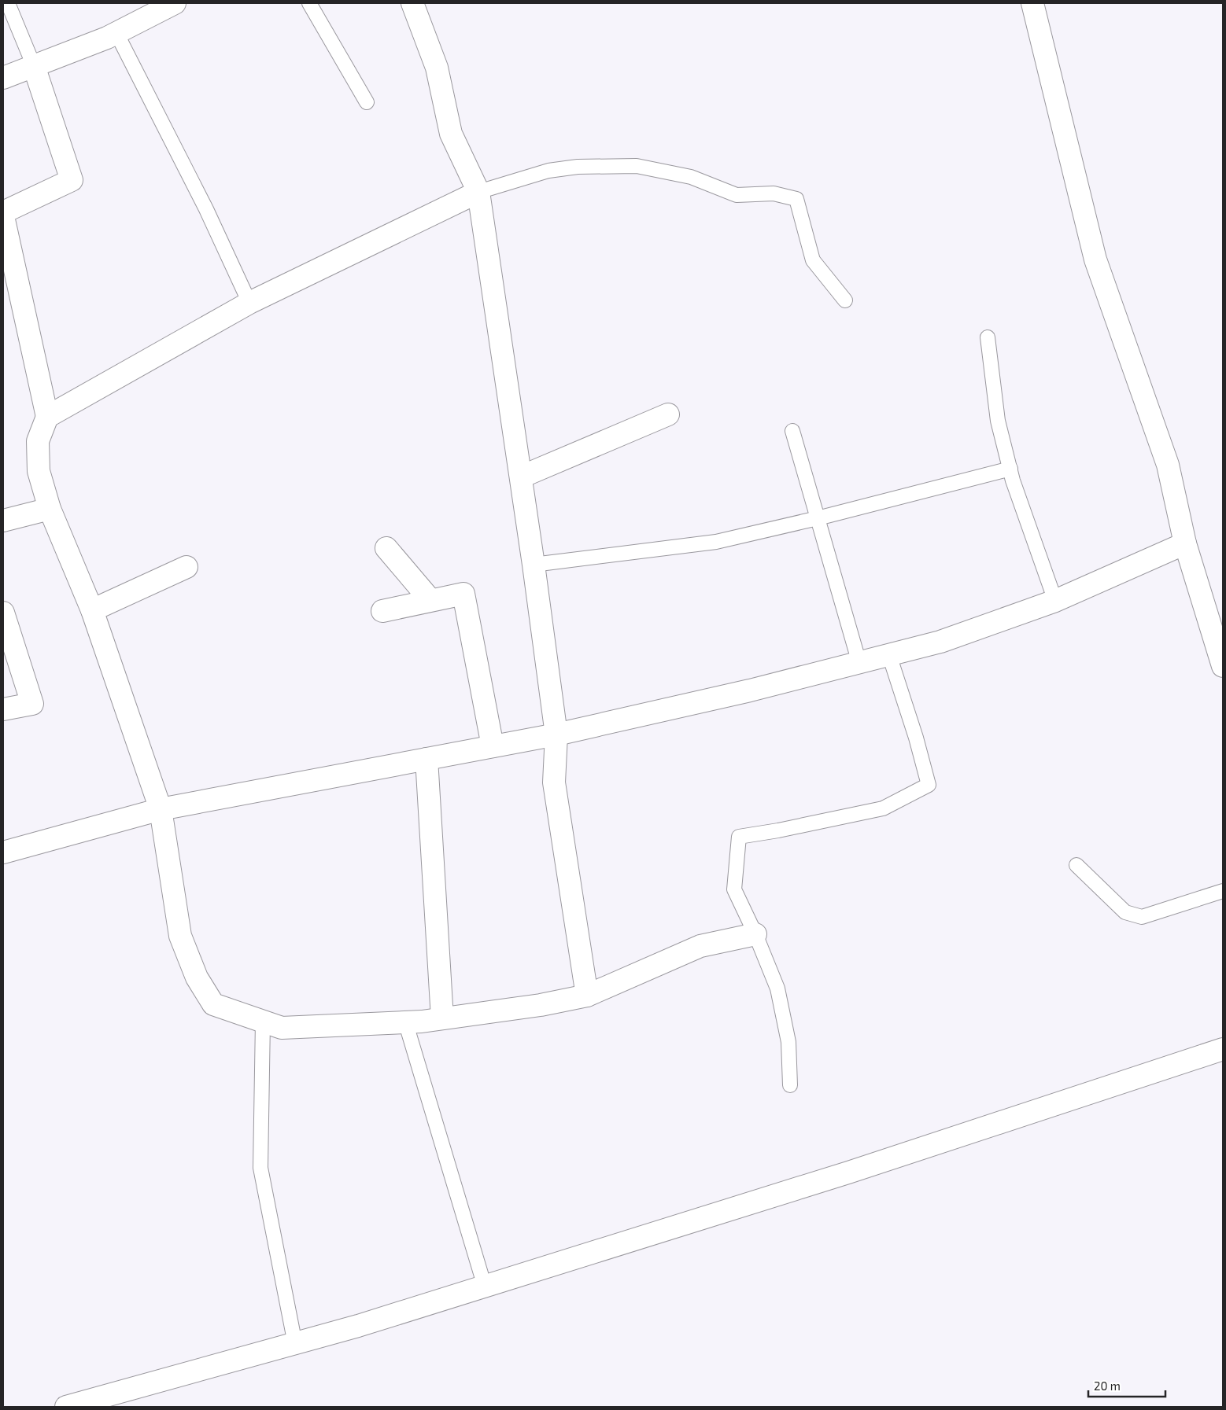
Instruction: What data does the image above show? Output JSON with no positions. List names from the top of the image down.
{
  "scale_bar": "20 m"
}
